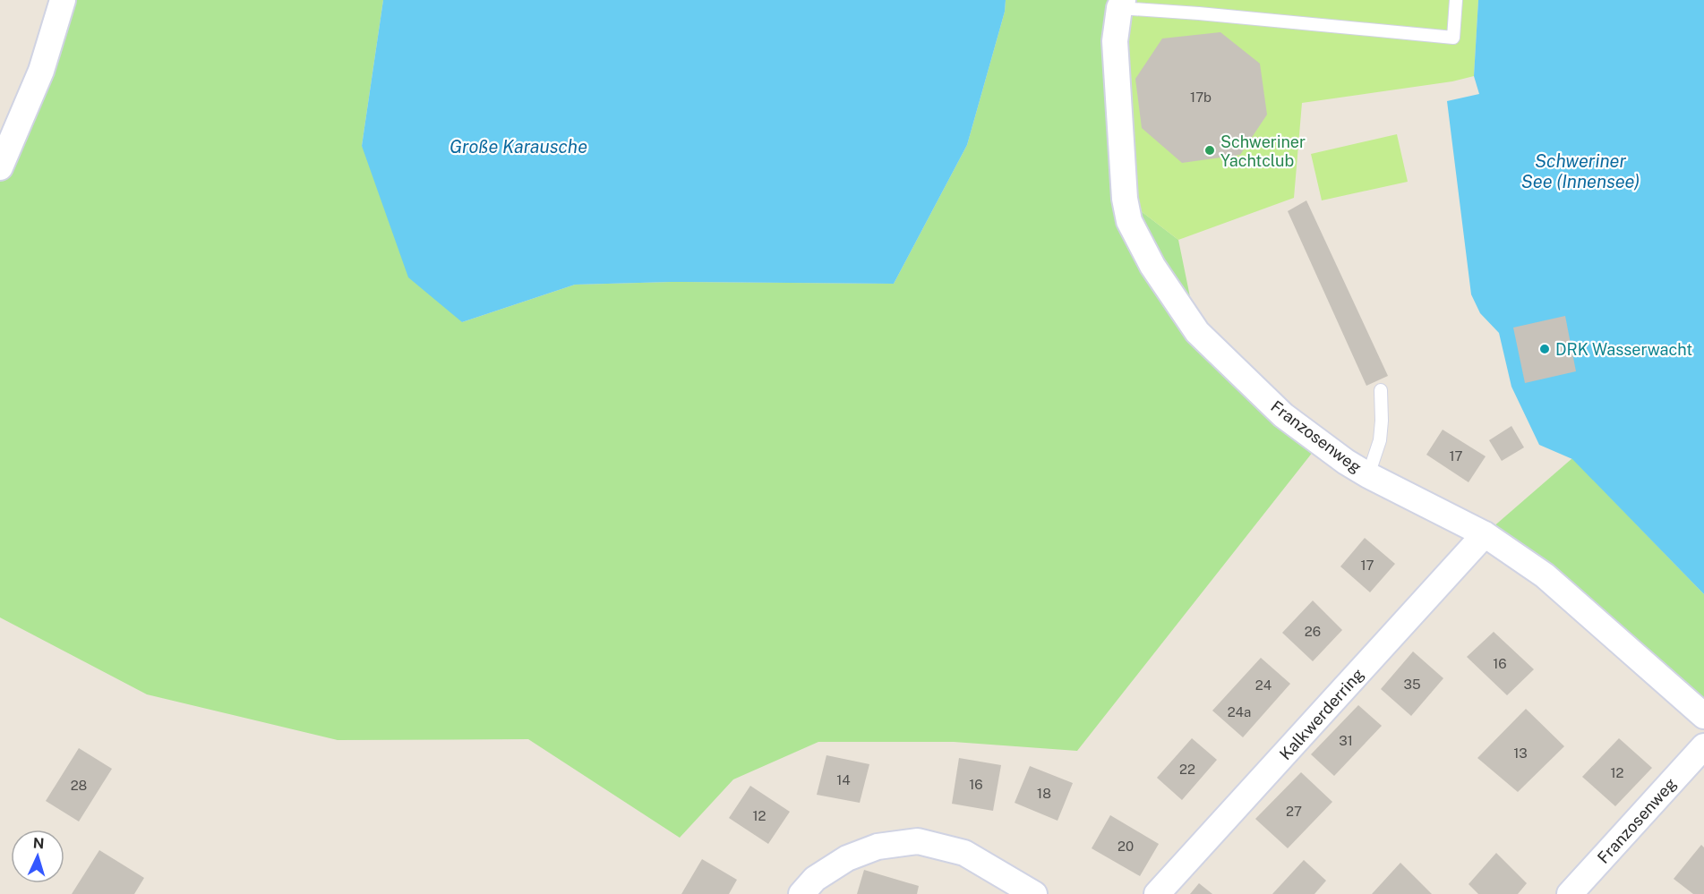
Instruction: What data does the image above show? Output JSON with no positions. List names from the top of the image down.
{
  "streets": {
    "street": ["Franzosenweg", "Kalkwerderring"]
  },
  "crossings": [
    ["Franzosenweg", "Kalkwerderring"]
  ],
  "water": ["Große Karausche", "Schweriner See (Innensee)"],
  "places": ["Schweriner Yachtclub", "DRK Wasserwacht"],
  "house_numbers": [
    "17b",
    "17",
    "17",
    "26",
    "16",
    "35",
    "24",
    "24a",
    "31",
    "13",
    "22",
    "12",
    "14",
    "16",
    "28",
    "18",
    "27",
    "12",
    "20"
  ],
  "north": "top"
}
